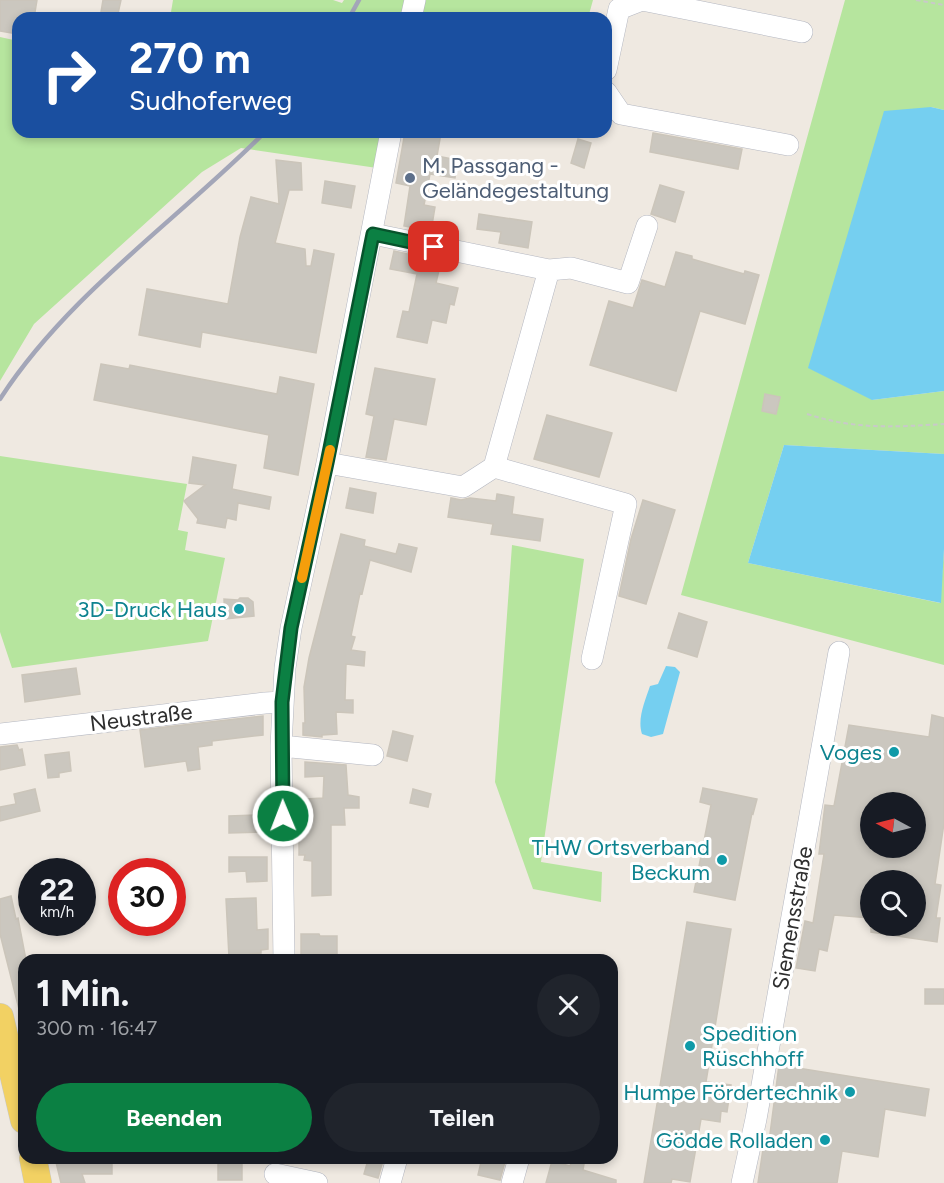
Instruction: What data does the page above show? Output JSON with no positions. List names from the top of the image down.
{
  "streets": {
    "street": ["Neustraße", "Siemensstraße"]
  },
  "places": [
    "M. Passgang - Geländegestaltung",
    "3D-Druck Haus",
    "Voges",
    "THW Ortsverband Beckum",
    "Spedition Rüschhoff",
    "Humpe Fördertechnik",
    "Gödde Rolladen"
  ],
  "north": "left",
  "page": {
    "turn": ["270 m", "Sudhoferweg"],
    "speed": "22 km/h",
    "limit": "30",
    "heading": ["1 Min.", "300 m · 16:47"],
    "buttons": ["Beenden", "Teilen"]
  }
}
